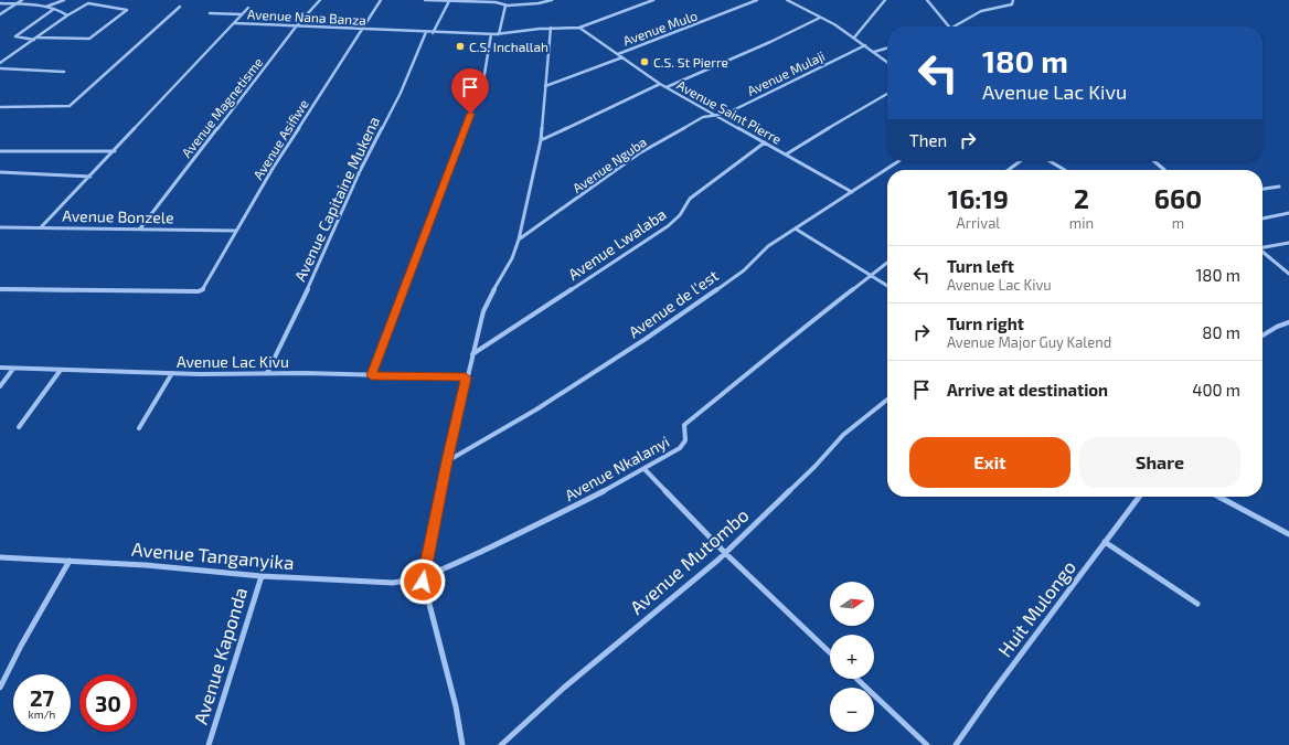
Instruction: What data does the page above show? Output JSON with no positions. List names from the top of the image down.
{
  "streets": {
    "street": [
      "Avenue Nana Banza",
      "Avenue Mulo",
      "Avenue Mulaji",
      "Avenue Magnetisme",
      "Avenue Saint Pierre",
      "Avenue Asifiwe",
      "Avenue Nguba",
      "Avenue Capitaine Mukena",
      "Avenue Bonzele",
      "Avenue Lwalaba",
      "Avenue de l'est",
      "Avenue Lac Kivu",
      "Avenue Nkalanyi",
      "Avenue Tanganyika",
      "Avenue Mutombo",
      "Huit Mulongo",
      "Avenue Kaponda"
    ]
  },
  "crossings": [
    ["Avenue Nana Banza", "Avenue Magnetisme"],
    ["Avenue Nana Banza", "Avenue Saint Pierre"],
    ["Avenue Nana Banza", "Avenue Asifiwe"],
    ["Avenue Nana Banza", "Avenue Capitaine Mukena"],
    ["Avenue Nana Banza", "Avenue Bonzele"],
    ["Avenue Mulo", "Avenue Saint Pierre"],
    ["Avenue Mulaji", "Avenue Saint Pierre"],
    ["Avenue Mulaji", "Avenue Nguba"],
    ["Avenue Magnetisme", "Avenue Bonzele"],
    ["Avenue Saint Pierre", "Avenue Nguba"],
    ["Avenue Saint Pierre", "Avenue Lwalaba"],
    ["Avenue Saint Pierre", "Avenue de l'est"],
    ["Avenue Asifiwe", "Avenue Bonzele"],
    ["Avenue Capitaine Mukena", "Avenue Lac Kivu"],
    ["Avenue Nkalanyi", "Avenue Tanganyika"],
    ["Avenue Tanganyika", "Avenue Kaponda"]
  ],
  "places": ["C.S. Inchallah", "C.S. St Pierre"],
  "north": "right",
  "page": {
    "turn": ["180 m", "Avenue Lac Kivu"],
    "then": "Then",
    "eta": [
      "16:19",
      "Arrival",
      "2",
      "min",
      "660",
      "m"
    ],
    "list": [
      {
        "name": "Turn left",
        "note": "Avenue Lac Kivu",
        "value": "180 m"
      },
      {
        "name": "Turn right",
        "note": "Avenue Major Guy Kalend",
        "value": "80 m"
      },
      {
        "name": "Arrive at destination",
        "value": "400 m"
      }
    ],
    "buttons": ["Exit", "Share"],
    "map_buttons": ["+", "−"],
    "speed": "27 km/h",
    "limit": "30"
  }
}
